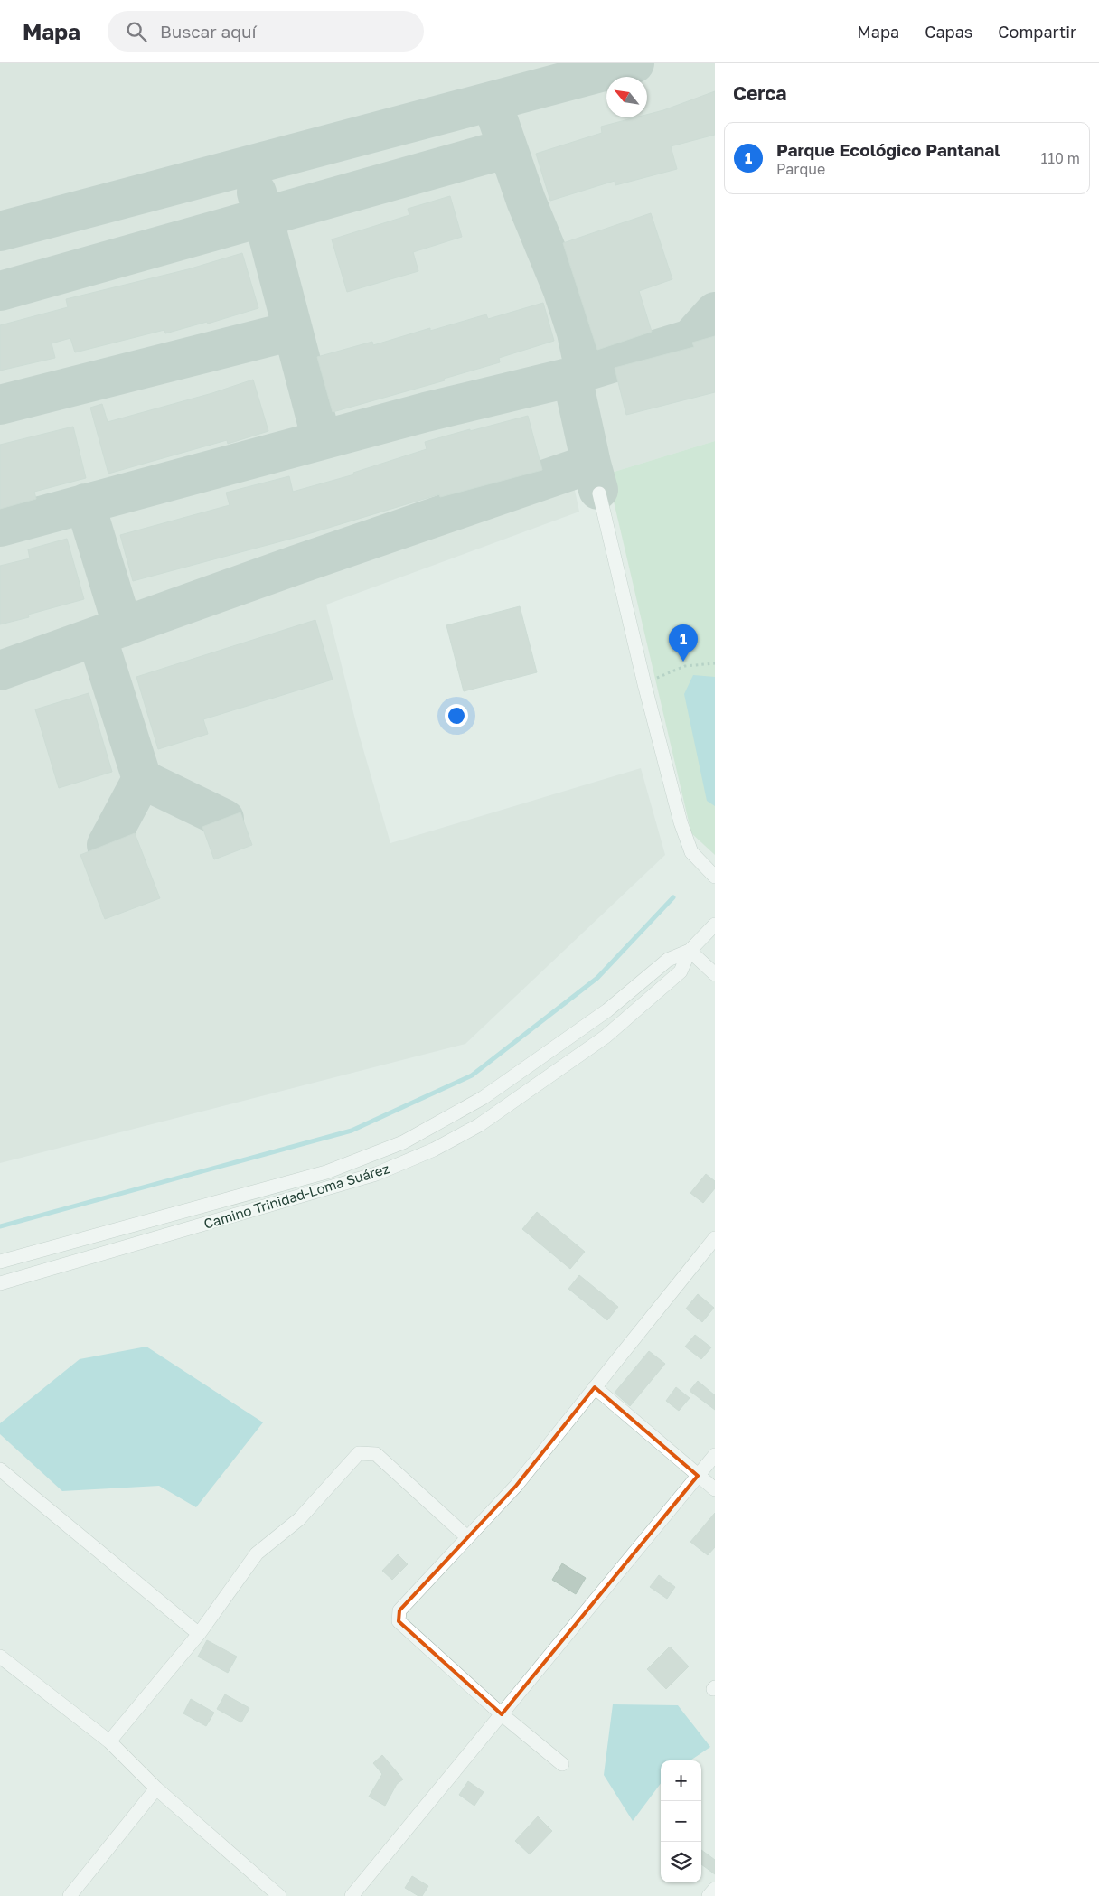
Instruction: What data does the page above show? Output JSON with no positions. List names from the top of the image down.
{
  "streets": {
    "street": ["Camino Trinidad-Loma Suárez"]
  },
  "north": "top left",
  "page": {
    "header": "Mapa",
    "search": "Buscar aquí",
    "nav": ["Mapa", "Capas", "Compartir"],
    "heading": "Cerca",
    "list": [
      {
        "mark": "1",
        "name": "Parque Ecológico Pantanal",
        "note": "Parque",
        "value": "110 m"
      }
    ],
    "pins": "1",
    "map_buttons": ["+", "−"]
  }
}
